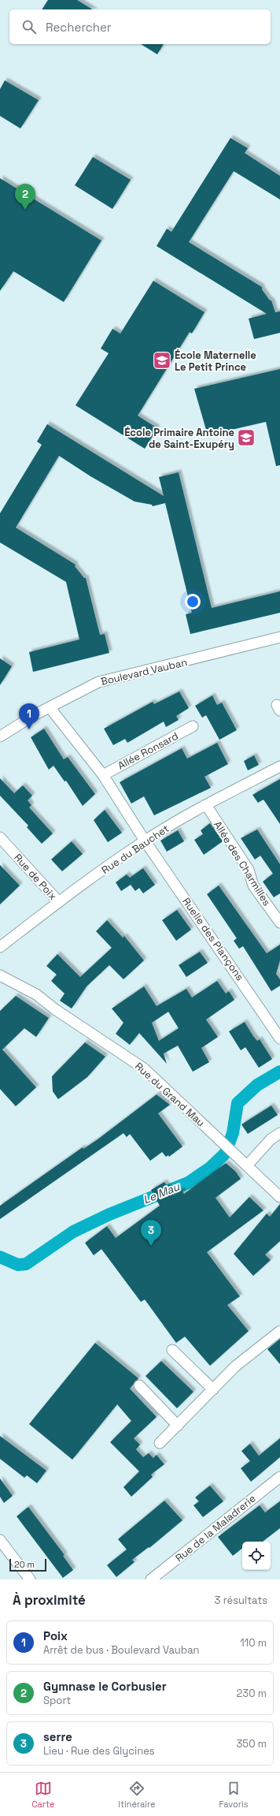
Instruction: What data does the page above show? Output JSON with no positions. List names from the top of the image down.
{
  "streets": {
    "street": [
      "Boulevard Vauban",
      "Allée Ronsard",
      "Rue du Bauchet",
      "Allée des Charmilles",
      "Rue de Poix",
      "Ruelle des Plançons",
      "Rue du Grand Mau",
      "Rue de la Maladrerie"
    ]
  },
  "crossings": [
    ["Boulevard Vauban", "Ruelle des Plançons"],
    ["Allée Ronsard", "Ruelle des Plançons"],
    ["Rue du Bauchet", "Allée des Charmilles"],
    ["Rue du Bauchet", "Rue de Poix"],
    ["Rue du Bauchet", "Ruelle des Plançons"]
  ],
  "water": ["Le Mau"],
  "places": {
    "school or university": ["École Maternelle Le Petit Prince", "École Primaire Antoine de Saint-Exupéry"]
  },
  "scale_bar": "20 m",
  "page": {
    "search": "Rechercher",
    "pins": ["2", "1", "3"],
    "scale": "20 m",
    "heading": ["À proximité", "3 résultats"],
    "list": [
      {
        "mark": "1",
        "name": "Poix",
        "note": "Arrêt de bus · Boulevard Vauban",
        "value": "110 m"
      },
      {
        "mark": "2",
        "name": "Gymnase le Corbusier",
        "note": "Sport",
        "value": "230 m"
      },
      {
        "mark": "3",
        "name": "serre",
        "note": "Lieu · Rue des Glycines",
        "value": "350 m"
      }
    ],
    "nav": ["Carte", "Itinéraire", "Favoris"]
  }
}
